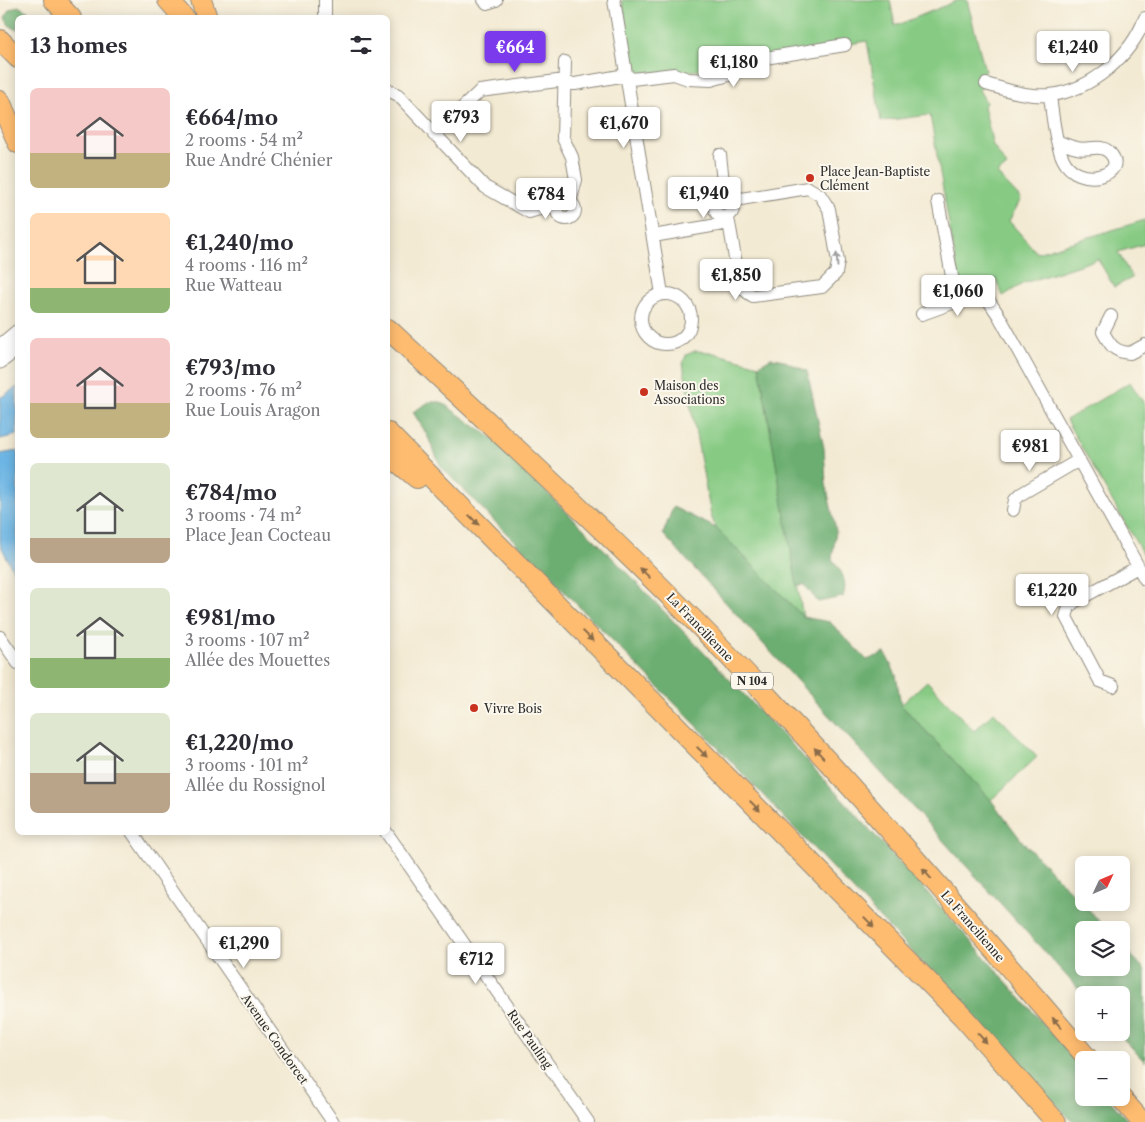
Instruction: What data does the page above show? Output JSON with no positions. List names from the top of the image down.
{
  "streets": {
    "highway": ["La Francilienne", "N 104"],
    "street": ["Avenue Condorcet", "Rue Pauling"]
  },
  "places": ["Place Jean-Baptiste Clément", "Maison des Associations", "Vivre Bois"],
  "north": "top right",
  "page": {
    "heading": "13 homes",
    "price": [
      "€664",
      "€1,240",
      "€1,180",
      "€793",
      "€1,670",
      "€1,940",
      "€784",
      "€1,850",
      "€1,060",
      "€981",
      "€1,220",
      "€1,290",
      "€712"
    ],
    "list": [
      {
        "name": "€664/mo",
        "note": "2 rooms · 54 m² · Rue André Chénier"
      },
      {
        "name": "€1,240/mo",
        "note": "4 rooms · 116 m² · Rue Watteau"
      },
      {
        "name": "€793/mo",
        "note": "2 rooms · 76 m² · Rue Louis Aragon"
      },
      {
        "name": "€784/mo",
        "note": "3 rooms · 74 m² · Place Jean Cocteau"
      },
      {
        "name": "€981/mo",
        "note": "3 rooms · 107 m² · Allée des Mouettes"
      },
      {
        "name": "€1,220/mo",
        "note": "3 rooms · 101 m² · Allée du Rossignol"
      }
    ],
    "map_buttons": ["+", "−"]
  }
}
